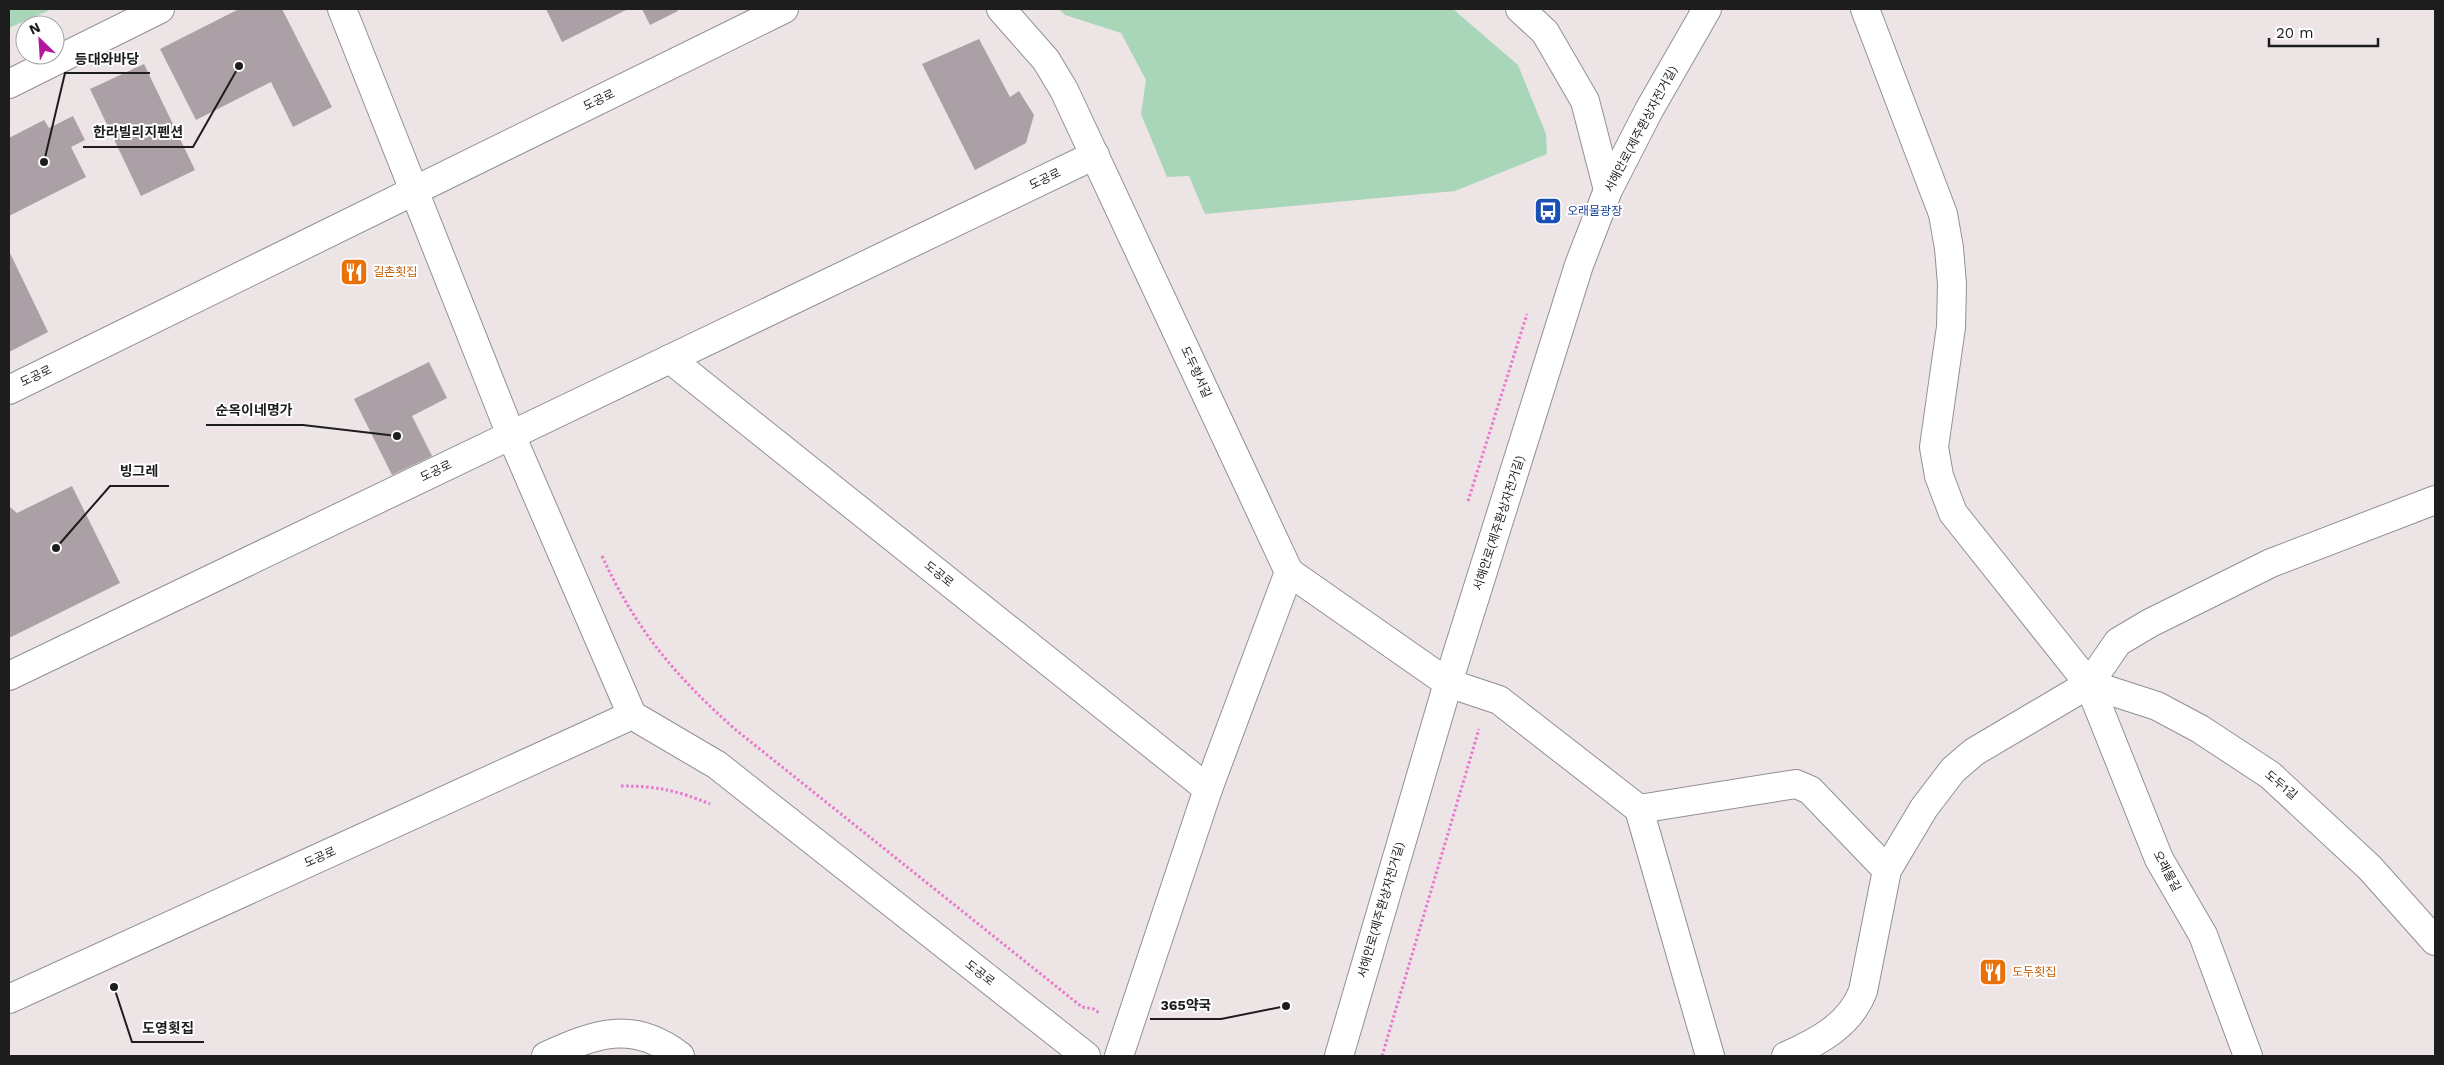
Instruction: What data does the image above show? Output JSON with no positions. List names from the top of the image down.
{
  "streets": {
    "street": [
      "도공로",
      "서해안로(제주환상자전거길)",
      "도두항서길",
      "도두1길",
      "오래물길"
    ]
  },
  "crossings": [
    ["도공로", "도두항서길"],
    ["도두1길", "오래물길"]
  ],
  "places": {
    "other": [
      "한라빌리지펜션",
      "등대와바당",
      "순옥이네명가",
      "빙그레",
      "도영횟집",
      "365약국"
    ],
    "bus stop": ["오래물광장"],
    "restaurant": ["길촌횟집", "도두횟집"]
  },
  "scale_bar": "20 m",
  "north": "top left"
}
